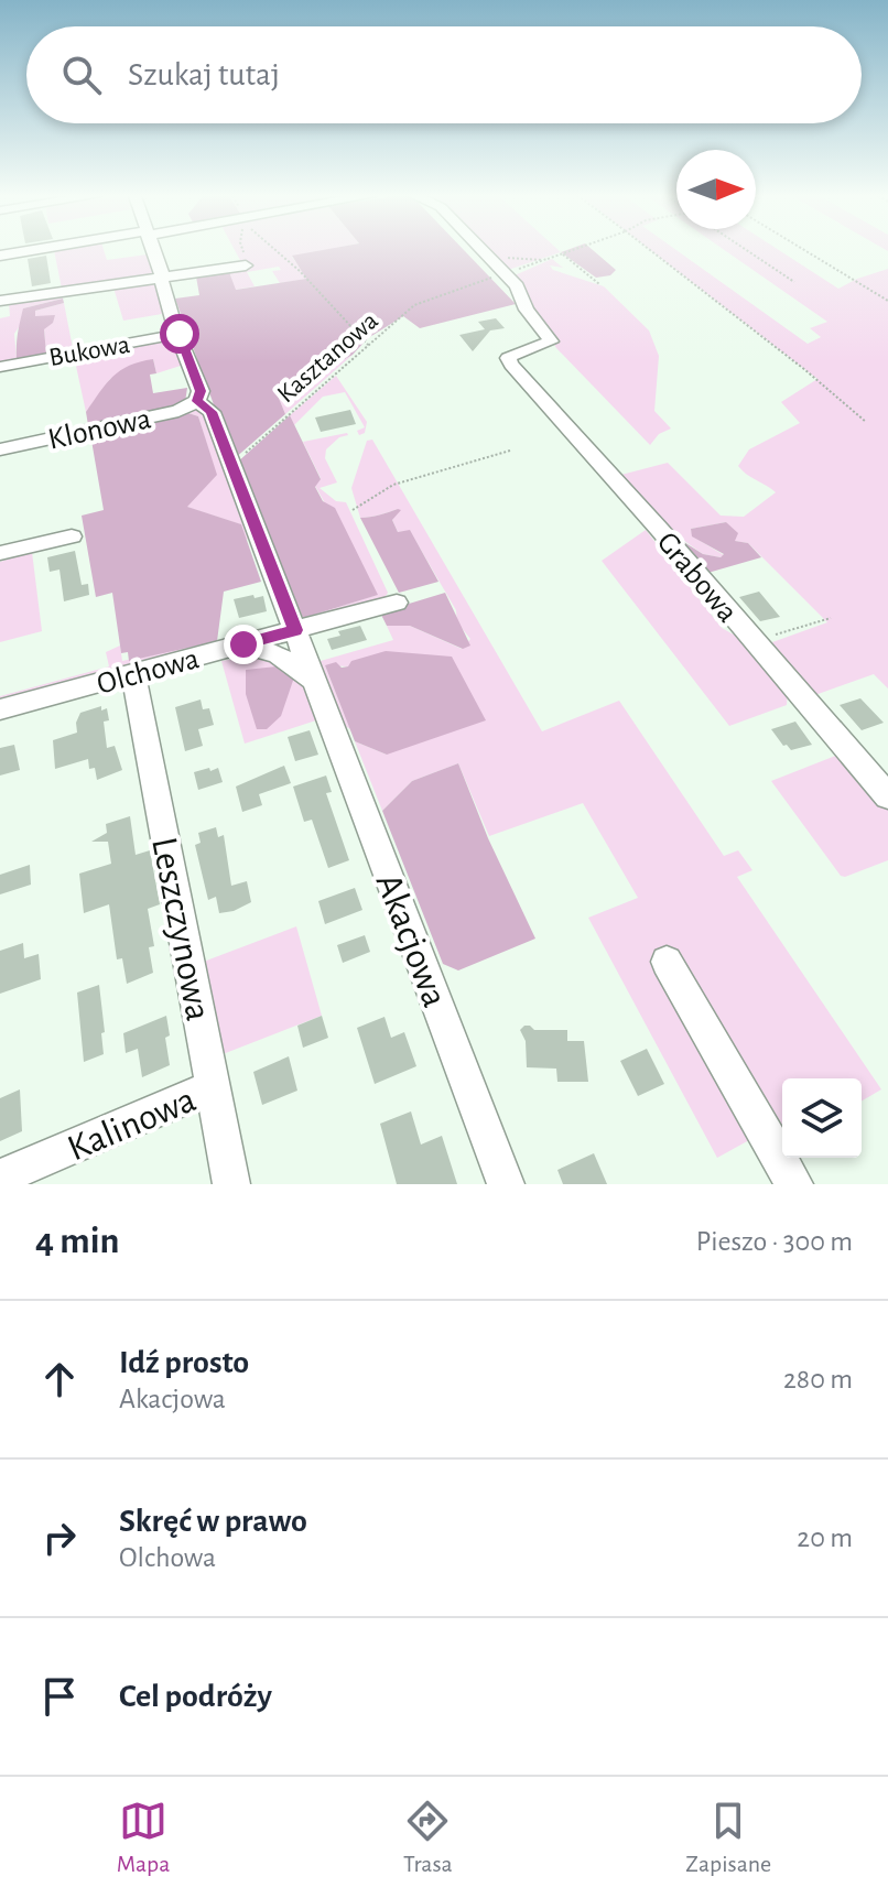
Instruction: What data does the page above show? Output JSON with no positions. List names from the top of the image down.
{
  "streets": {
    "street": [
      "Bukowa",
      "Klonowa",
      "Grabowa",
      "Olchowa",
      "Leszczynowa",
      "Akacjowa",
      "Kalinowa"
    ],
    "path": ["Kasztanowa"]
  },
  "crossings": [
    ["Bukowa", "Akacjowa"],
    ["Kasztanowa", "Grabowa"],
    ["Kasztanowa", "Akacjowa"],
    ["Klonowa", "Akacjowa"],
    ["Olchowa", "Leszczynowa"],
    ["Olchowa", "Akacjowa"],
    ["Leszczynowa", "Kalinowa"]
  ],
  "north": "right",
  "page": {
    "search": "Szukaj tutaj",
    "heading": ["4 min", "Pieszo · 300 m"],
    "list": [
      ["Idź prosto", "Akacjowa", "280 m"],
      ["Skręć w prawo", "Olchowa", "20 m"],
      "Cel podróży"
    ],
    "nav": ["Mapa", "Trasa", "Zapisane"]
  }
}
